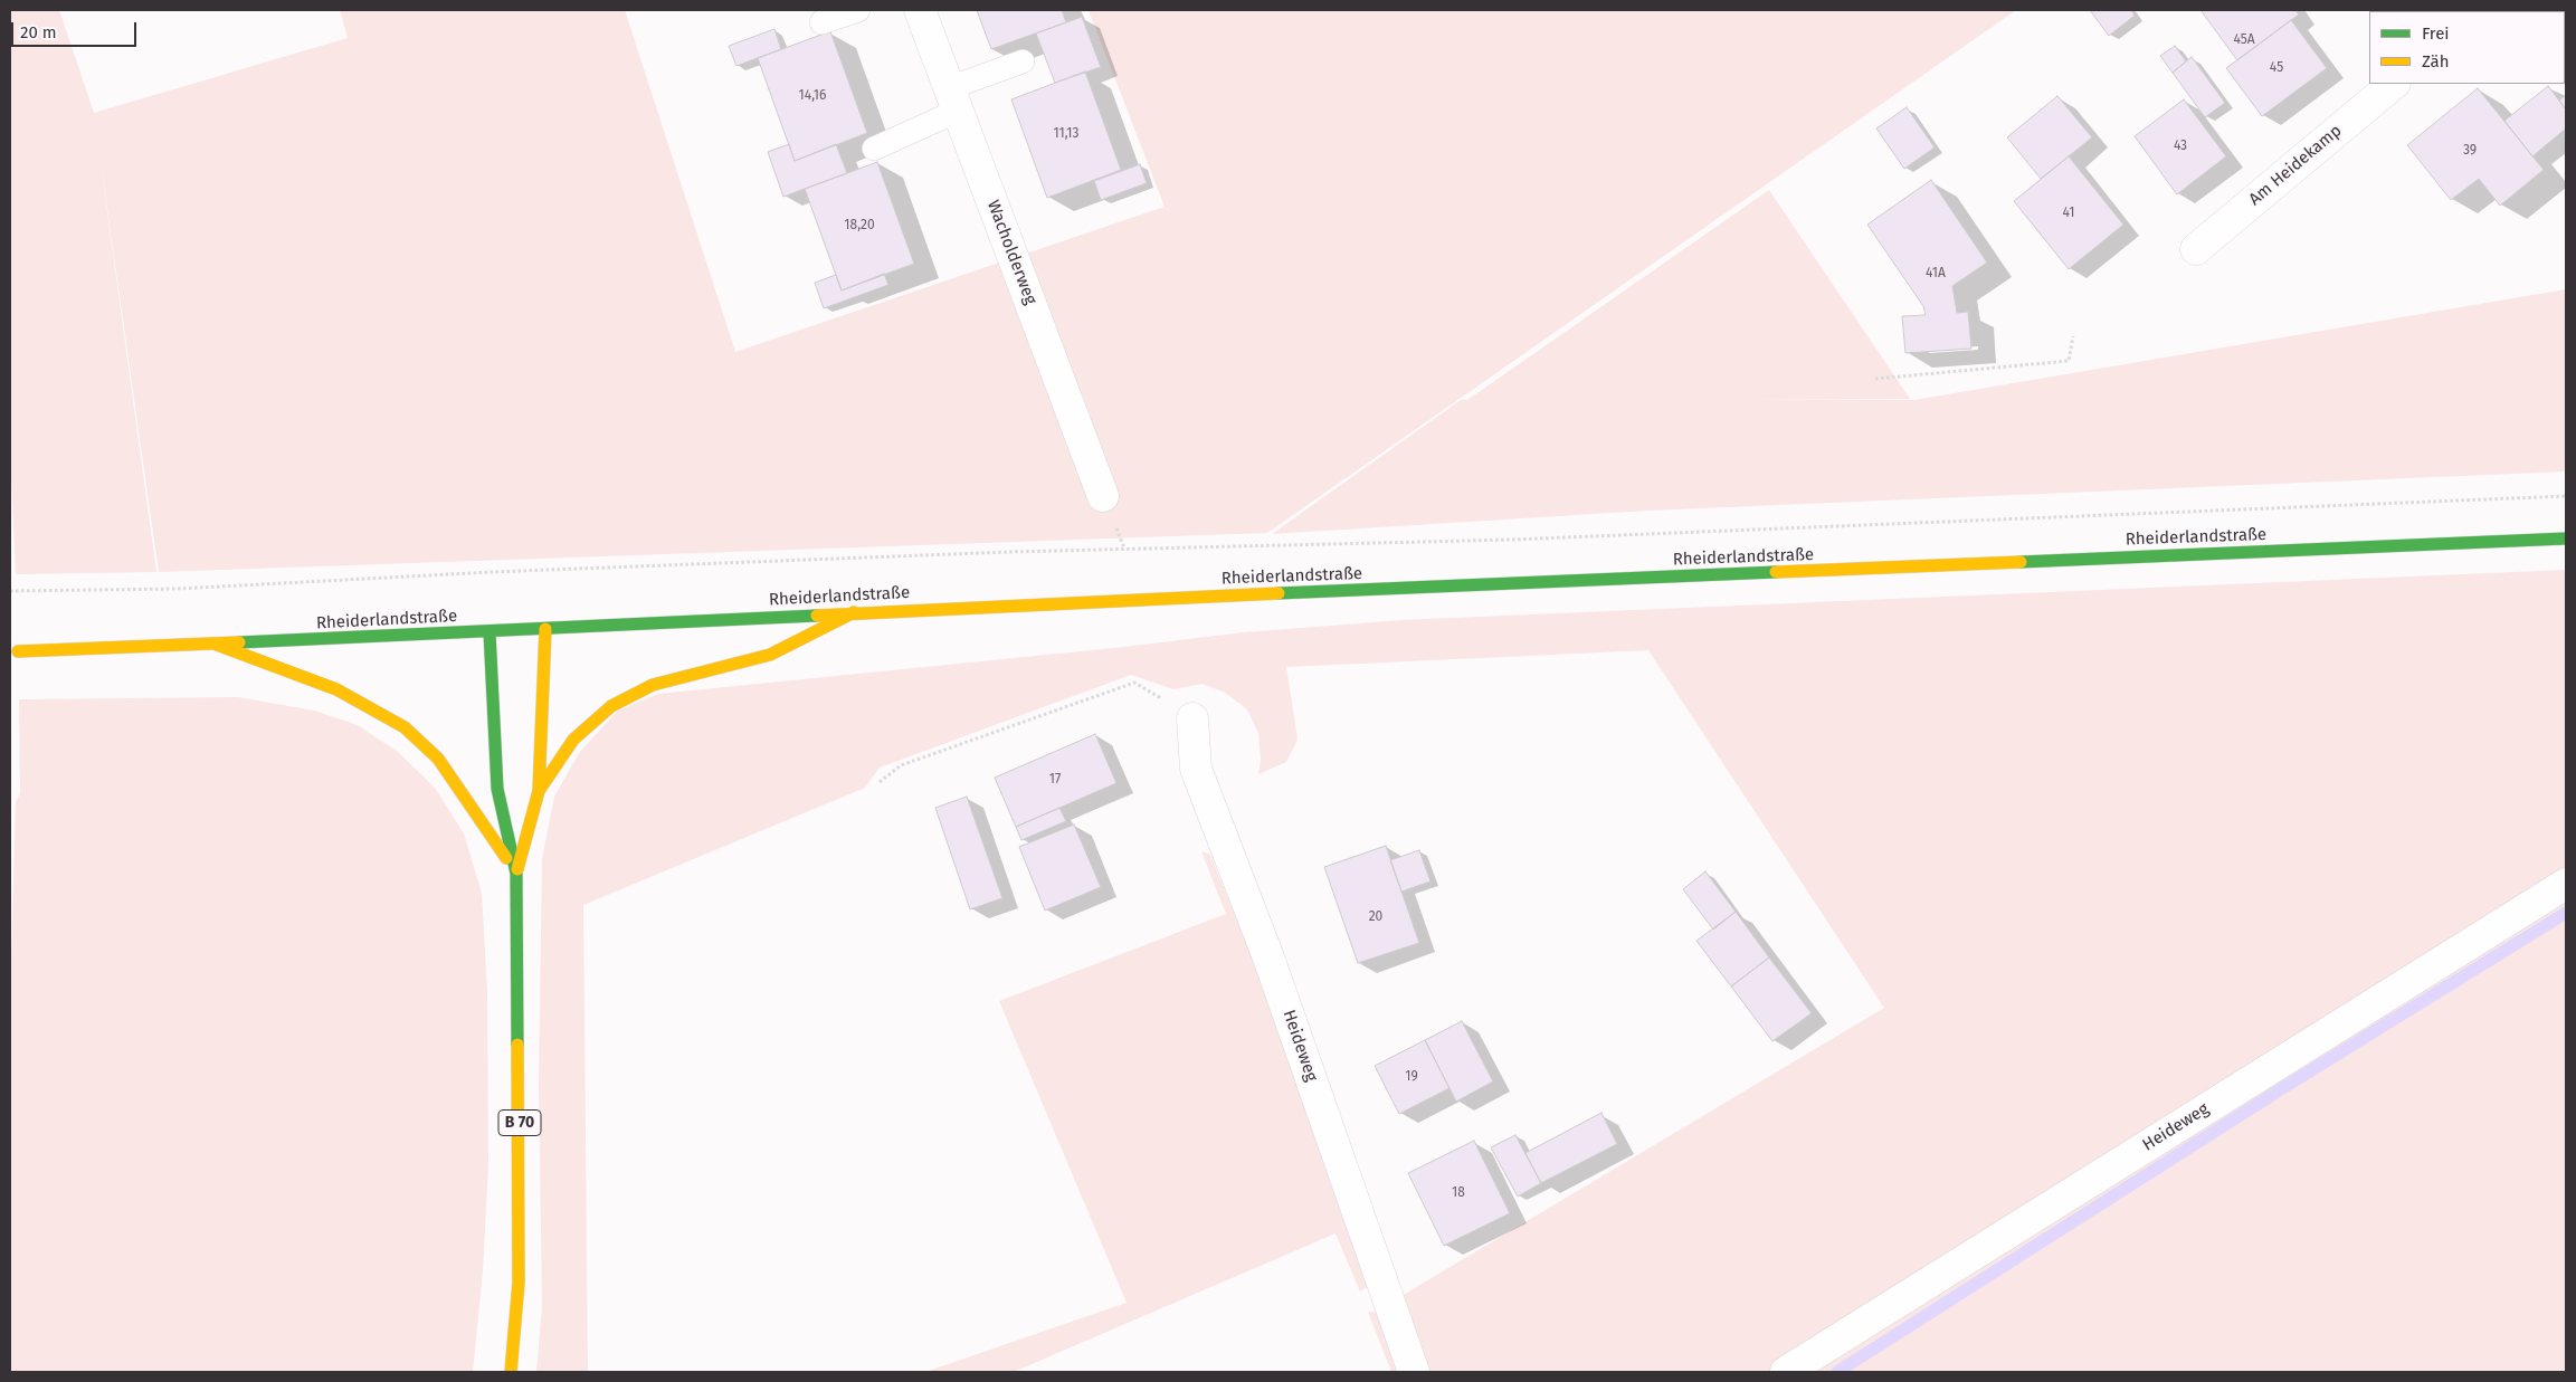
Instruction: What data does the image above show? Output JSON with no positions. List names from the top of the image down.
{
  "streets": {
    "main road": ["Rheiderlandstraße", "B 70"],
    "street": ["Am Heidekamp", "Wacholderweg", "Heideweg"]
  },
  "crossings": [
    ["Rheiderlandstraße", "B 70"]
  ],
  "house_numbers": [
    "45A",
    "45",
    "14,16",
    "11,13",
    "43",
    "39",
    "41",
    "18,20",
    "41A",
    "17",
    "20",
    "19",
    "18"
  ],
  "legend": ["Frei", "Zäh"],
  "scale_bar": "20 m"
}
